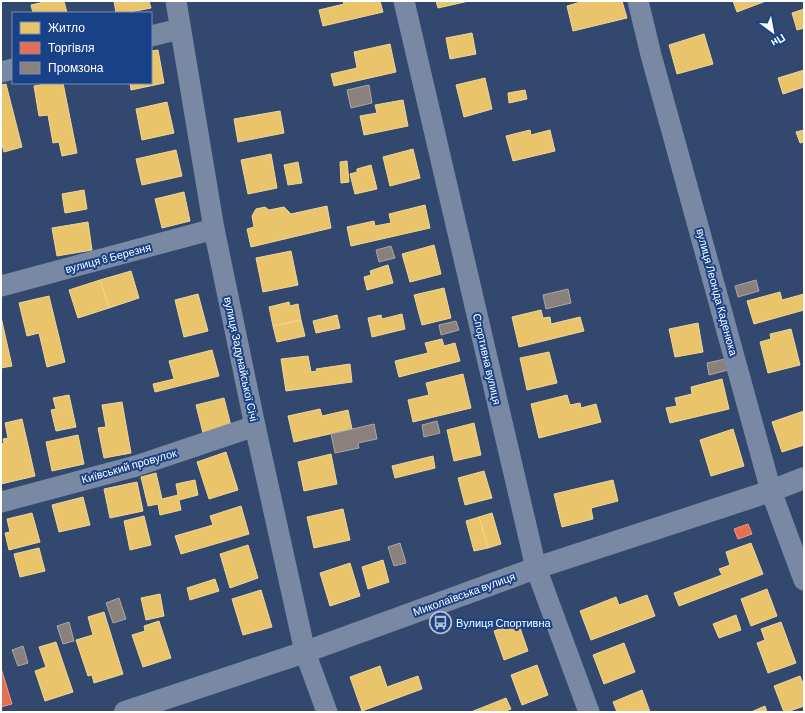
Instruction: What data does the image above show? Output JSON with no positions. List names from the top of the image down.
{
  "streets": {
    "street": [
      "вулиця 8 Березня",
      "вулиця Леоніда Каденюка",
      "вулиця Задунайської Січі",
      "Спортивна вулиця",
      "Київський провулок",
      "Миколаївська вулиця"
    ]
  },
  "crossings": [
    ["вулиця 8 Березня", "вулиця Задунайської Січі"],
    ["вулиця Леоніда Каденюка", "Миколаївська вулиця"],
    ["вулиця Задунайської Січі", "Київський провулок"],
    ["вулиця Задунайської Січі", "Миколаївська вулиця"],
    ["Спортивна вулиця", "Миколаївська вулиця"]
  ],
  "places": {
    "bus stop": ["Вулиця Спортивна"]
  },
  "legend": ["Житло", "Торгівля", "Промзона"],
  "north": "bottom right"
}
